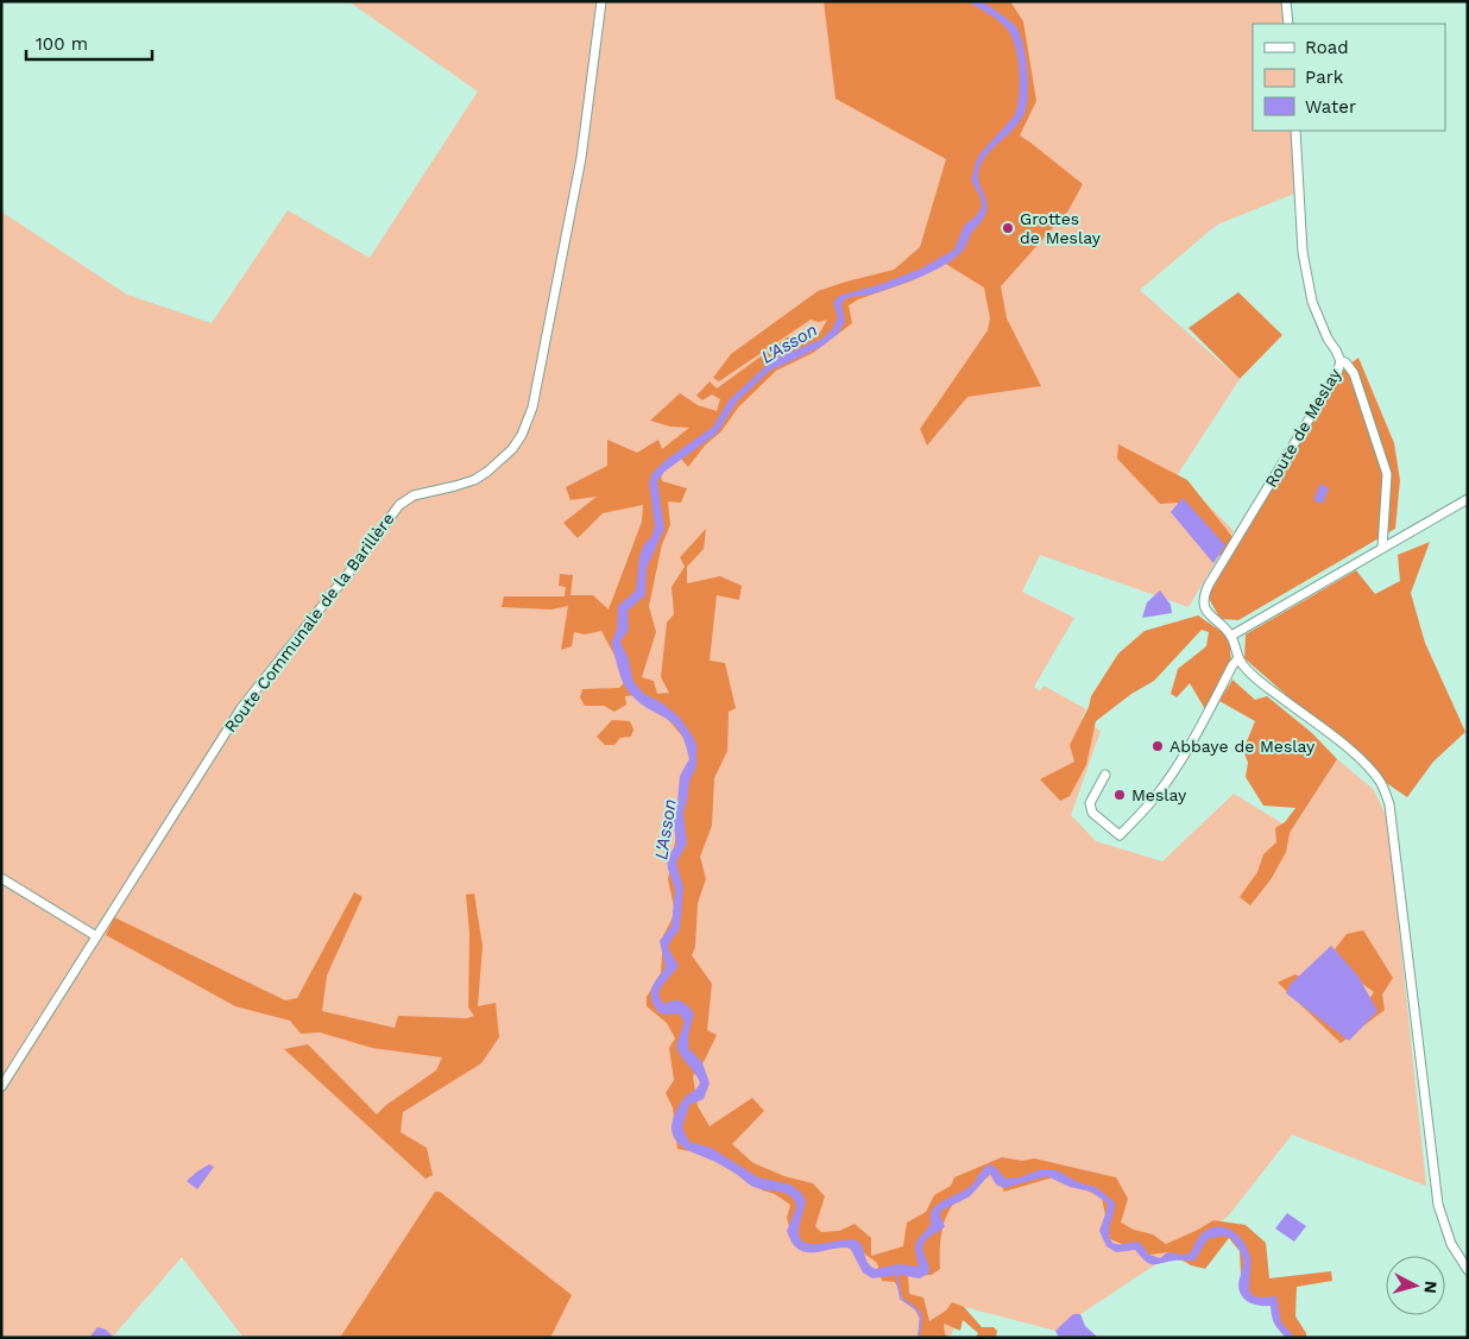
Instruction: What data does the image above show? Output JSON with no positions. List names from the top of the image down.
{
  "streets": {
    "street": ["Route de Meslay", "Route Communale de la Barillère"]
  },
  "water": ["L'Asson"],
  "places": ["Grottes de Meslay", "Abbaye de Meslay", "Meslay"],
  "legend": ["Road", "Park", "Water"],
  "scale_bar": "100 m",
  "north": "right"
}
